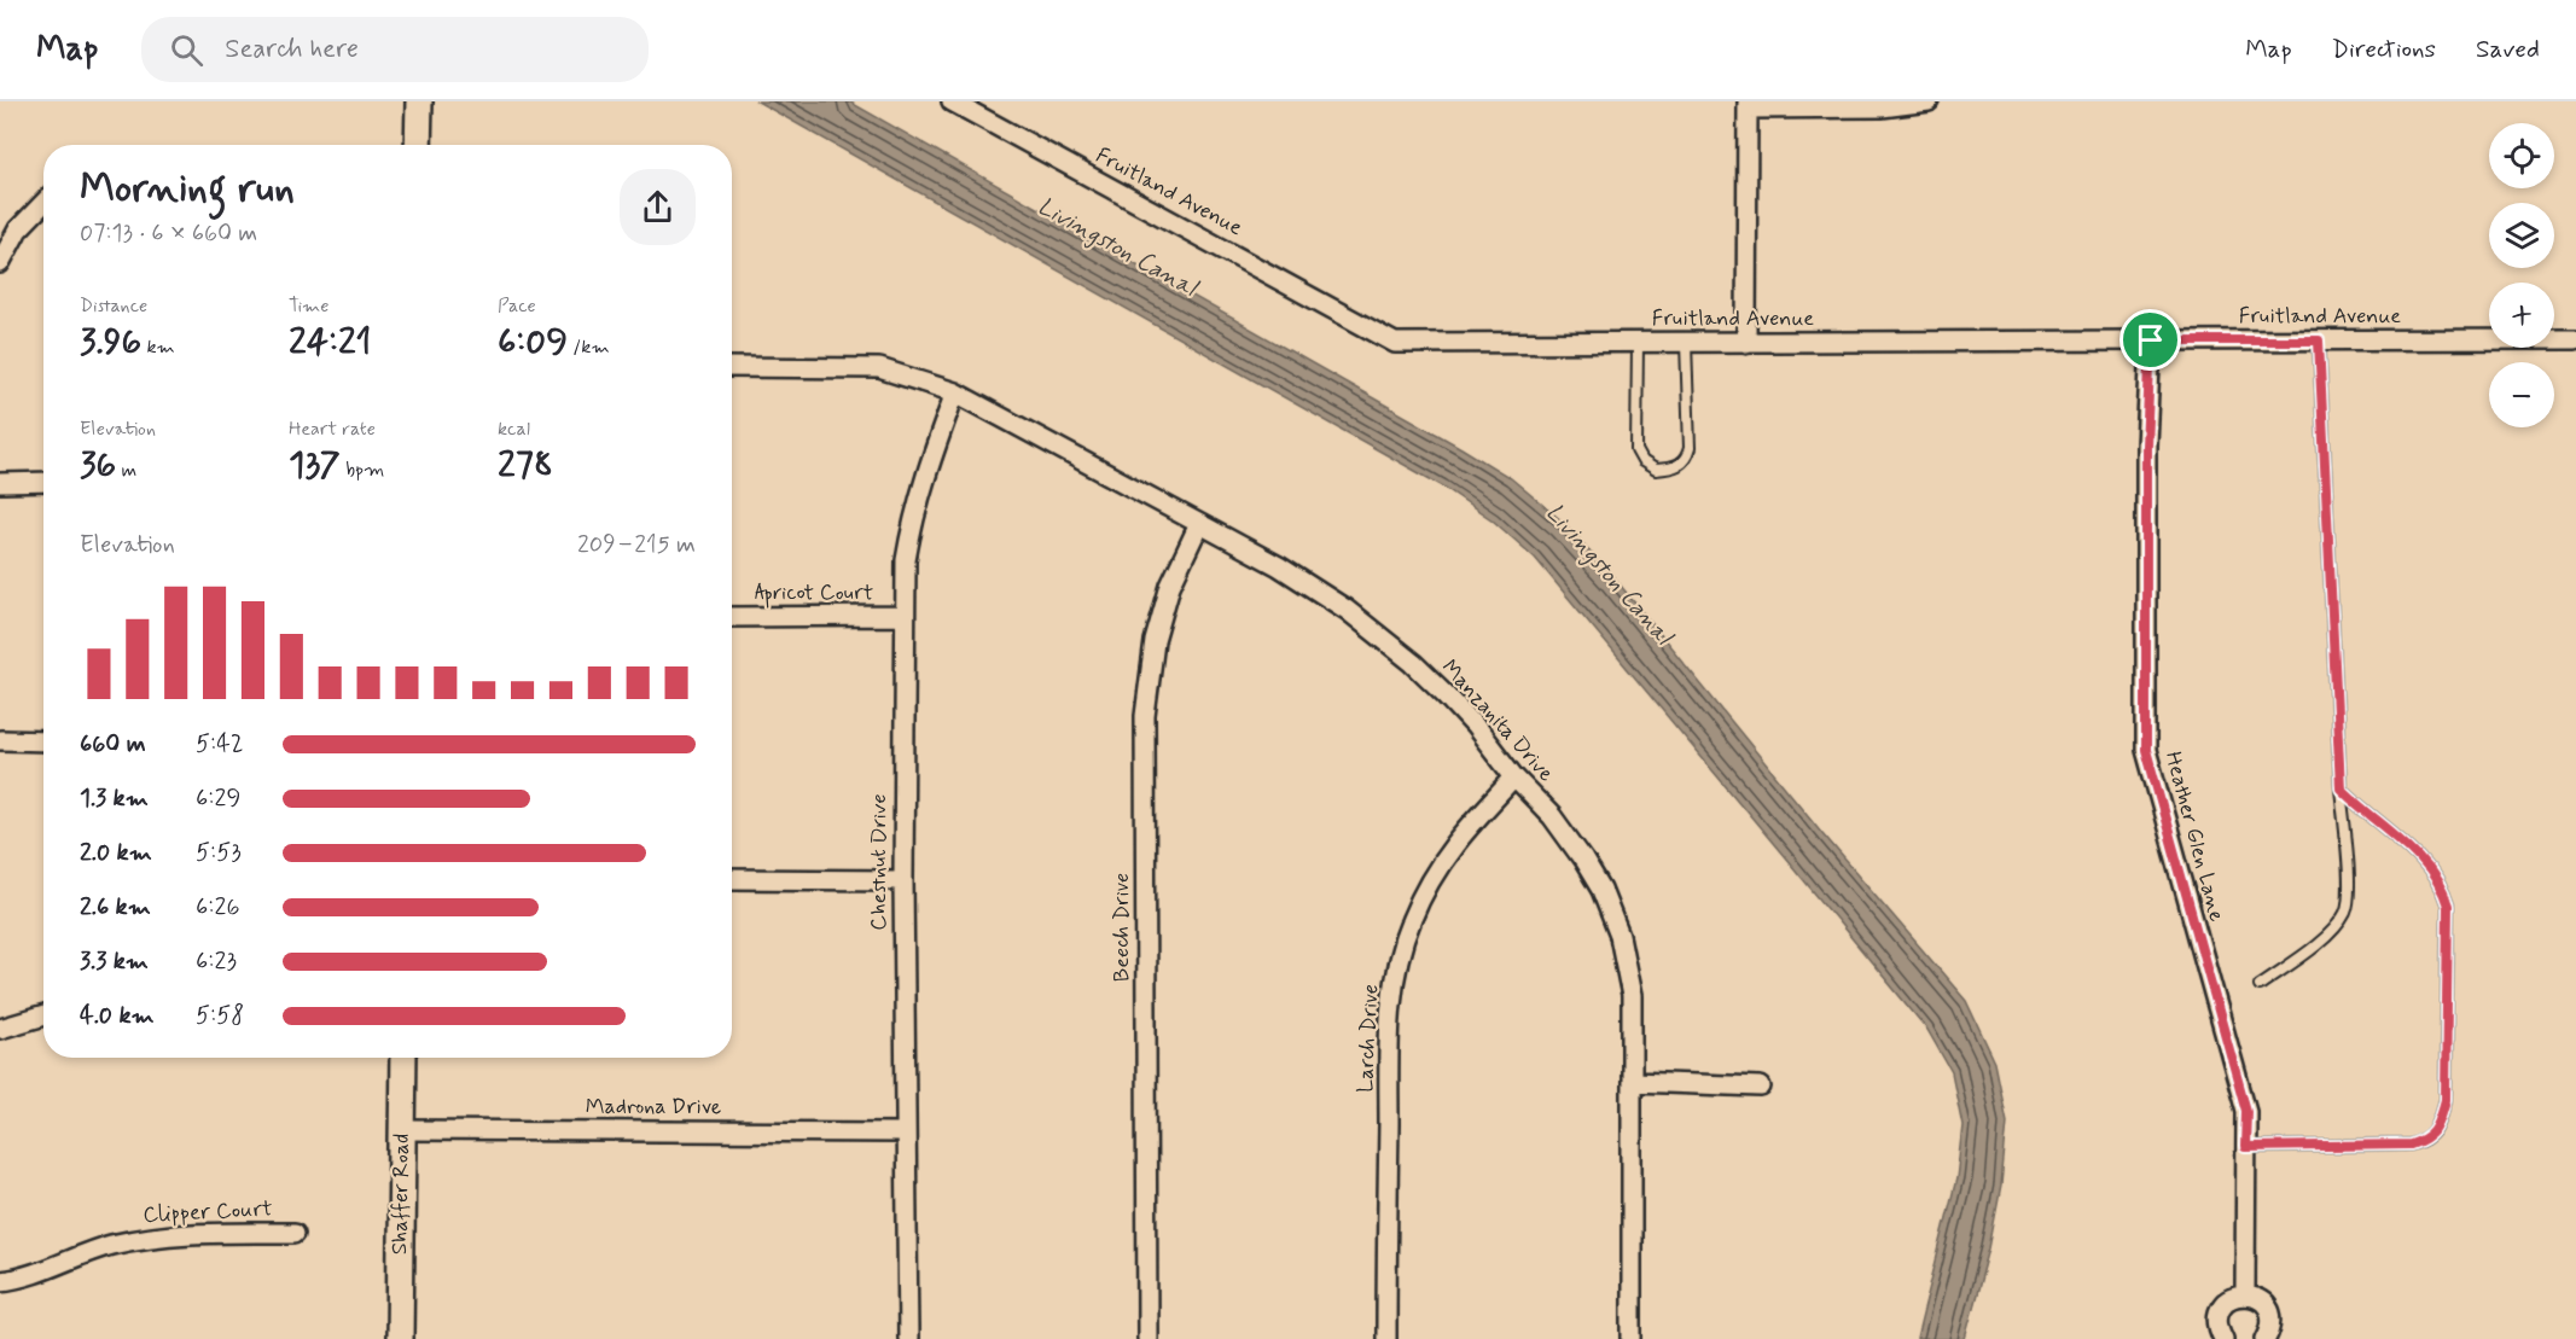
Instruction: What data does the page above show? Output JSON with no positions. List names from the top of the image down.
{
  "streets": {
    "main road": ["Shaffer Road"],
    "street": [
      "Fruitland Avenue",
      "Apricot Court",
      "Manzanita Drive",
      "Heather Glen Lane",
      "Chestnut Drive",
      "Beech Drive",
      "Larch Drive",
      "Madrona Drive",
      "Clipper Court"
    ]
  },
  "crossings": [
    ["Fruitland Avenue", "Heather Glen Lane"],
    ["Apricot Court", "Chestnut Drive"],
    ["Manzanita Drive", "Chestnut Drive"],
    ["Manzanita Drive", "Beech Drive"],
    ["Manzanita Drive", "Larch Drive"],
    ["Chestnut Drive", "Madrona Drive"],
    ["Madrona Drive", "Shaffer Road"]
  ],
  "water": ["Livingston Canal"],
  "page": {
    "header": "Map",
    "search": "Search here",
    "nav": ["Map", "Directions", "Saved"],
    "map_buttons": ["+", "−"],
    "heading": ["Morning run", "07:13 · 6 × 660 m"],
    "stats": [
      ["Distance", "3.96 km"],
      ["Time", "24:21"],
      ["Pace", "6:09 /km"],
      ["Elevation", "36 m"],
      ["Heart rate", "137 bpm"],
      ["kcal", "278"]
    ],
    "chart": ["Elevation", "209–215 m"],
    "list": [
      {
        "name": "660 m",
        "note": "5:42"
      },
      {
        "name": "1.3 km",
        "note": "6:29"
      },
      {
        "name": "2.0 km",
        "note": "5:53"
      },
      {
        "name": "2.6 km",
        "note": "6:26"
      },
      {
        "name": "3.3 km",
        "note": "6:23"
      },
      {
        "name": "4.0 km",
        "note": "5:58"
      }
    ]
  }
}
